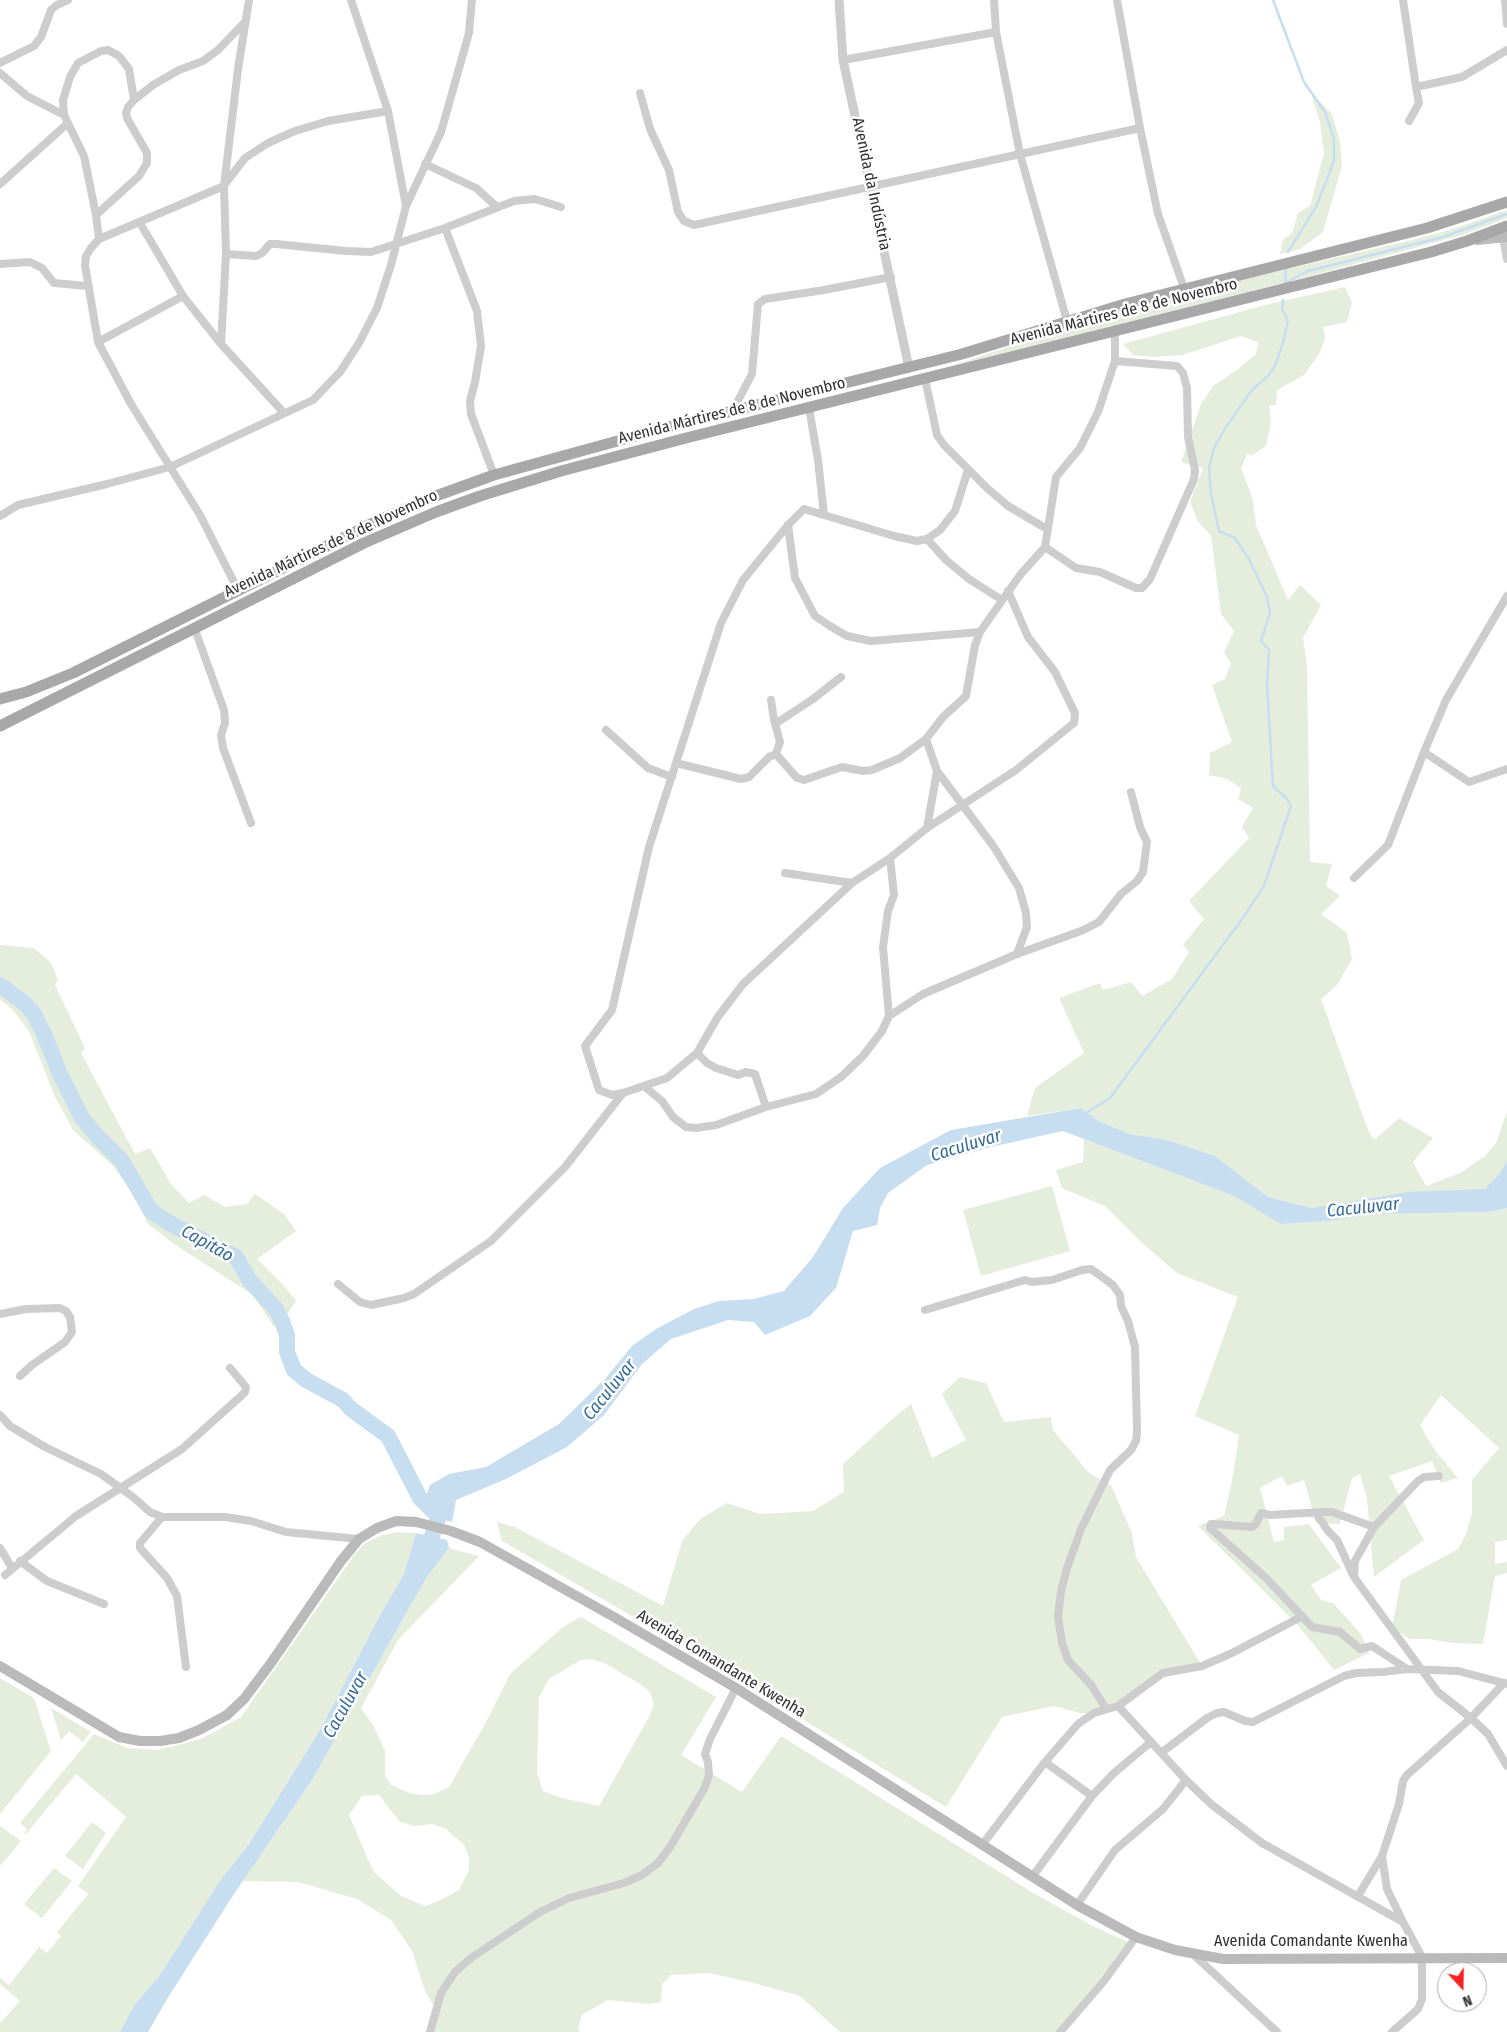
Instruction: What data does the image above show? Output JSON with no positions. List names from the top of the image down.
{
  "streets": {
    "main road": ["Avenida Mártires de 8 de Novembro", "Avenida Comandante Kwenha"],
    "street": ["Avenida da Indústria"]
  },
  "crossings": [
    ["Avenida da Indústria", "Avenida Mártires de 8 de Novembro"]
  ],
  "water": ["Caculuvar", "Capitão"],
  "north": "bottom"
}
